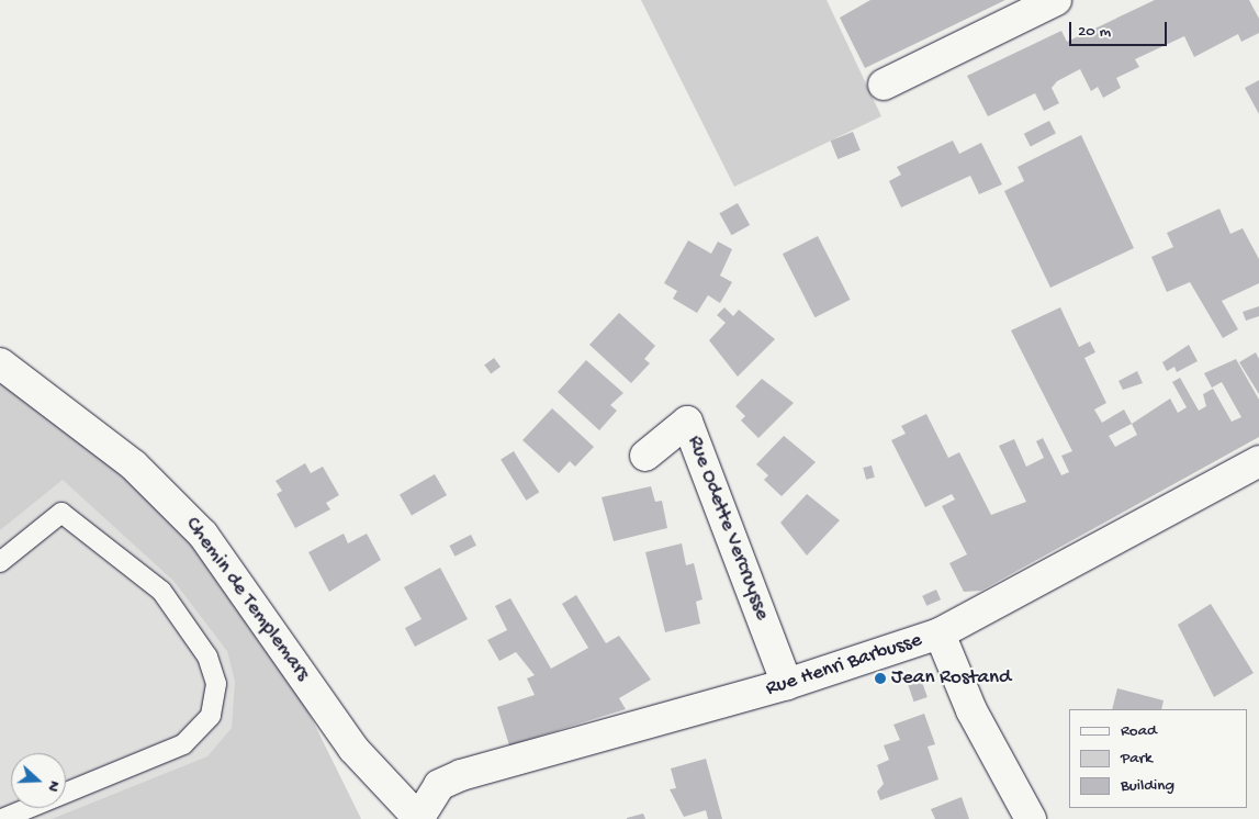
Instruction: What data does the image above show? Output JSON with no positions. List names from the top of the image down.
{
  "streets": {
    "street": ["Rue Odette Vercruysse", "Chemin de Templemars", "Rue Henri Barbusse"]
  },
  "crossings": [
    ["Rue Odette Vercruysse", "Rue Henri Barbusse"],
    ["Chemin de Templemars", "Rue Henri Barbusse"]
  ],
  "places": ["Jean Rostand"],
  "legend": ["Road", "Park", "Building"],
  "scale_bar": "20 m",
  "north": "right"
}
